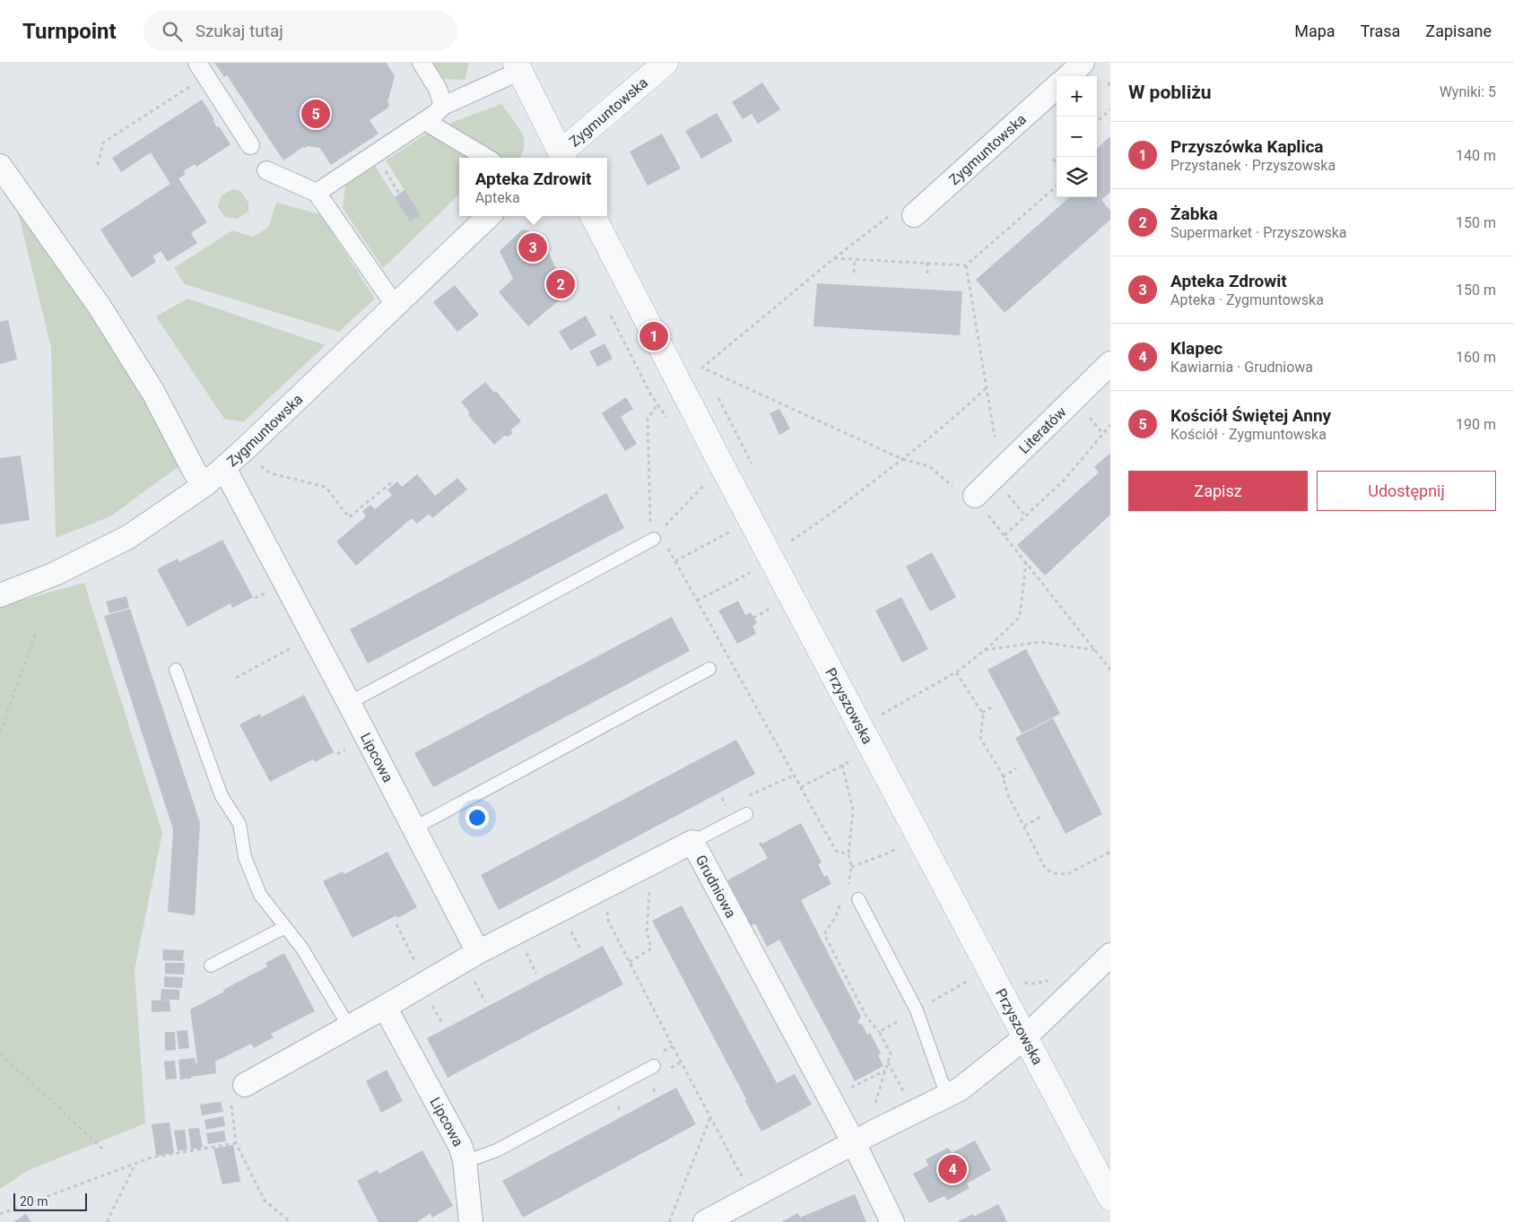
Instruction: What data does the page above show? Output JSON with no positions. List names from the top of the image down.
{
  "streets": {
    "street": [
      "Zygmuntowska",
      "Literatów",
      "Przyszowska",
      "Lipcowa",
      "Grudniowa"
    ]
  },
  "crossings": [
    ["Zygmuntowska", "Lipcowa"],
    ["Lipcowa", "Grudniowa"]
  ],
  "scale_bar": "20 m",
  "page": {
    "header": "Turnpoint",
    "search": "Szukaj tutaj",
    "nav": ["Mapa", "Trasa", "Zapisane"],
    "heading": ["W pobliżu", "Wyniki: 5"],
    "map_buttons": ["+", "−"],
    "pins": [
      "5",
      "3",
      "2",
      "1",
      "4"
    ],
    "list": [
      {
        "mark": "1",
        "name": "Przyszówka Kaplica",
        "note": "Przystanek · Przyszowska",
        "value": "140 m"
      },
      {
        "mark": "2",
        "name": "Żabka",
        "note": "Supermarket · Przyszowska",
        "value": "150 m"
      },
      {
        "mark": "3",
        "name": "Apteka Zdrowit",
        "note": "Apteka · Zygmuntowska",
        "value": "150 m"
      },
      {
        "mark": "4",
        "name": "Klapec",
        "note": "Kawiarnia · Grudniowa",
        "value": "160 m"
      },
      {
        "mark": "5",
        "name": "Kościół Świętej Anny",
        "note": "Kościół · Zygmuntowska",
        "value": "190 m"
      }
    ],
    "popup": ["Apteka Zdrowit", "Apteka"],
    "buttons": ["Zapisz", "Udostępnij"],
    "scale": "20 m"
  }
}
